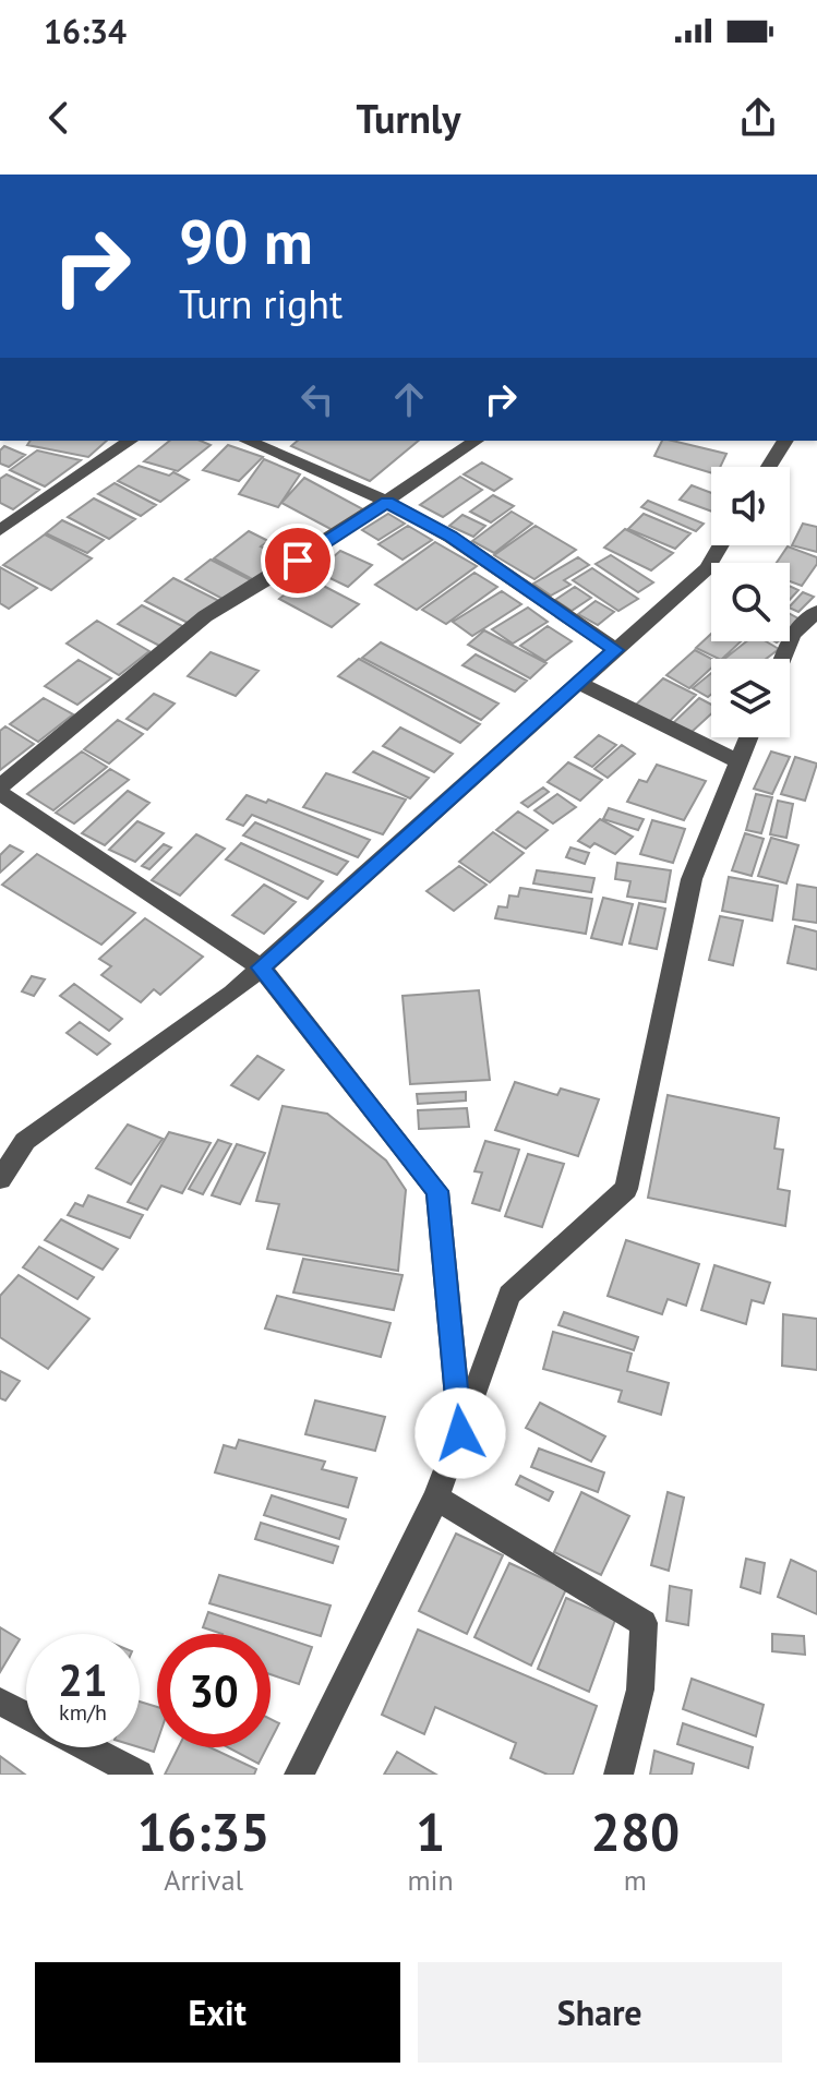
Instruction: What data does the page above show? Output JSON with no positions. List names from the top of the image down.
{
  "page": {
    "status": "16:34",
    "header": "Turnly",
    "turn": ["90 m", "Turn right"],
    "speed": "21 km/h",
    "limit": "30",
    "eta": [
      "16:35",
      "Arrival",
      "1",
      "min",
      "280",
      "m"
    ],
    "buttons": ["Exit", "Share"]
  }
}
